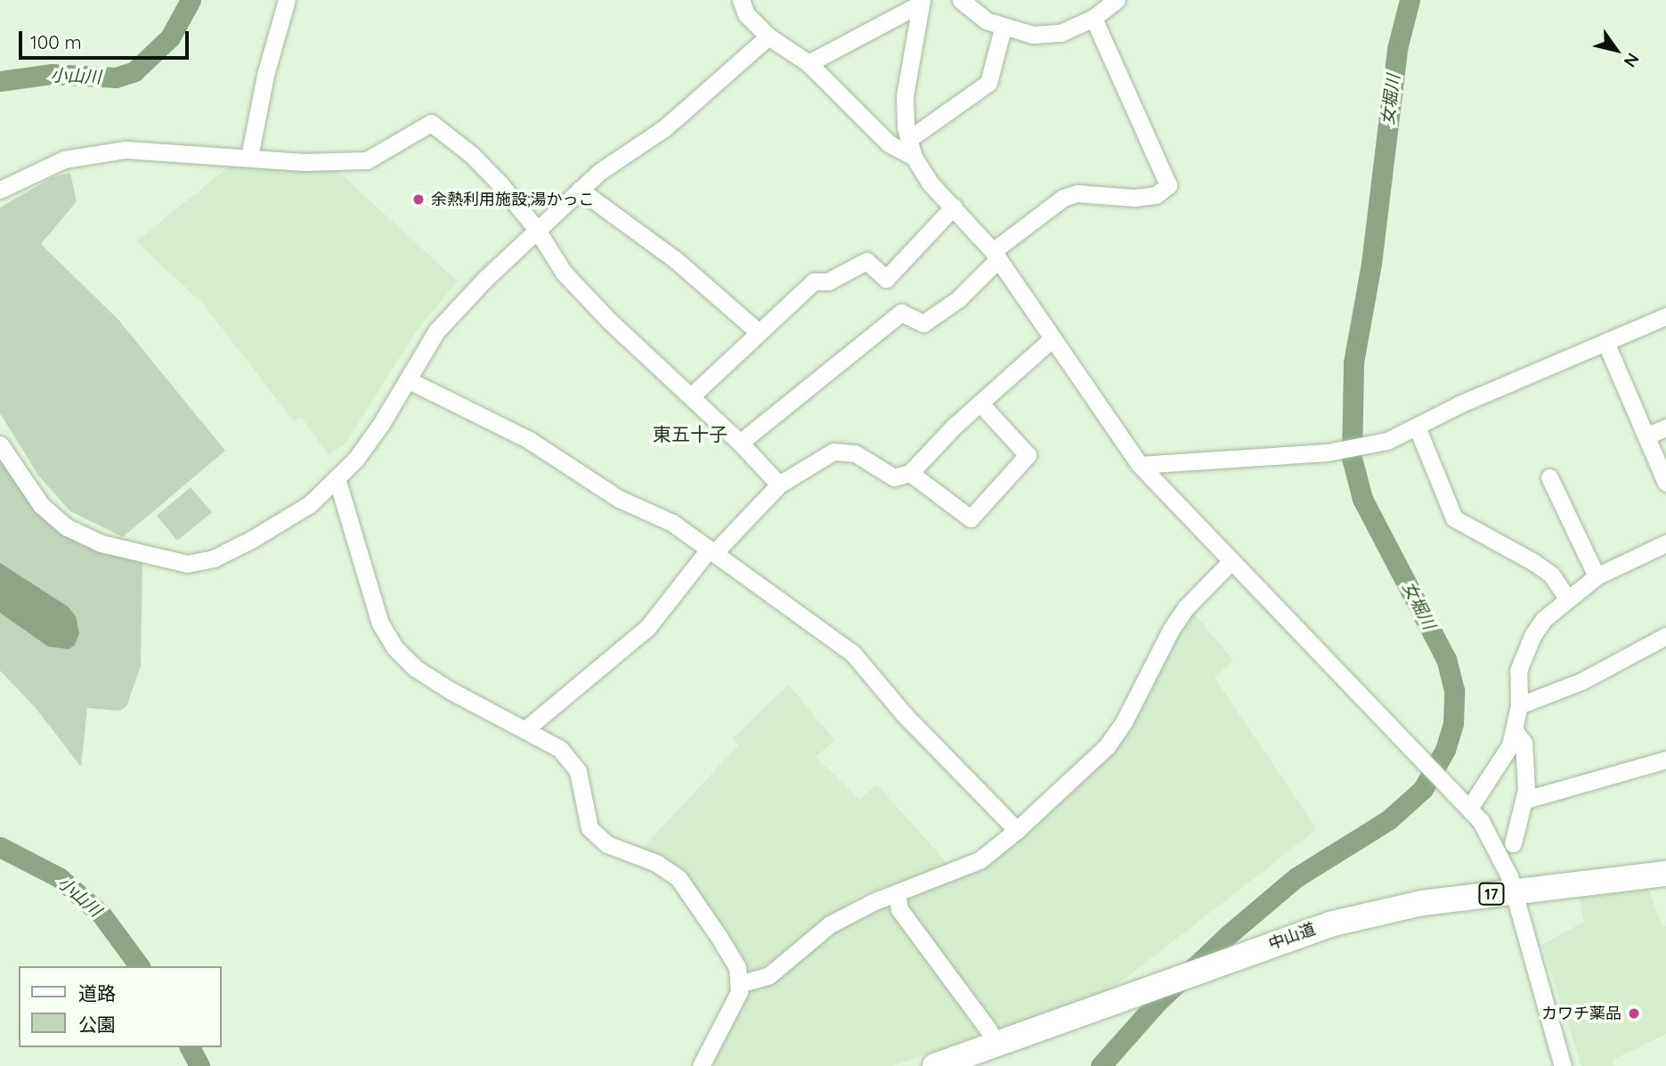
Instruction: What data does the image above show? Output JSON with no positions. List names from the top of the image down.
{
  "streets": {
    "highway": ["17", "中山道"]
  },
  "districts": ["東五十子"],
  "water": ["小山川", "女堀川"],
  "places": ["余熱利用施設;湯かっこ", "カワチ薬品"],
  "legend": ["道路", "公園"],
  "scale_bar": "100 m",
  "north": "bottom right"
}
